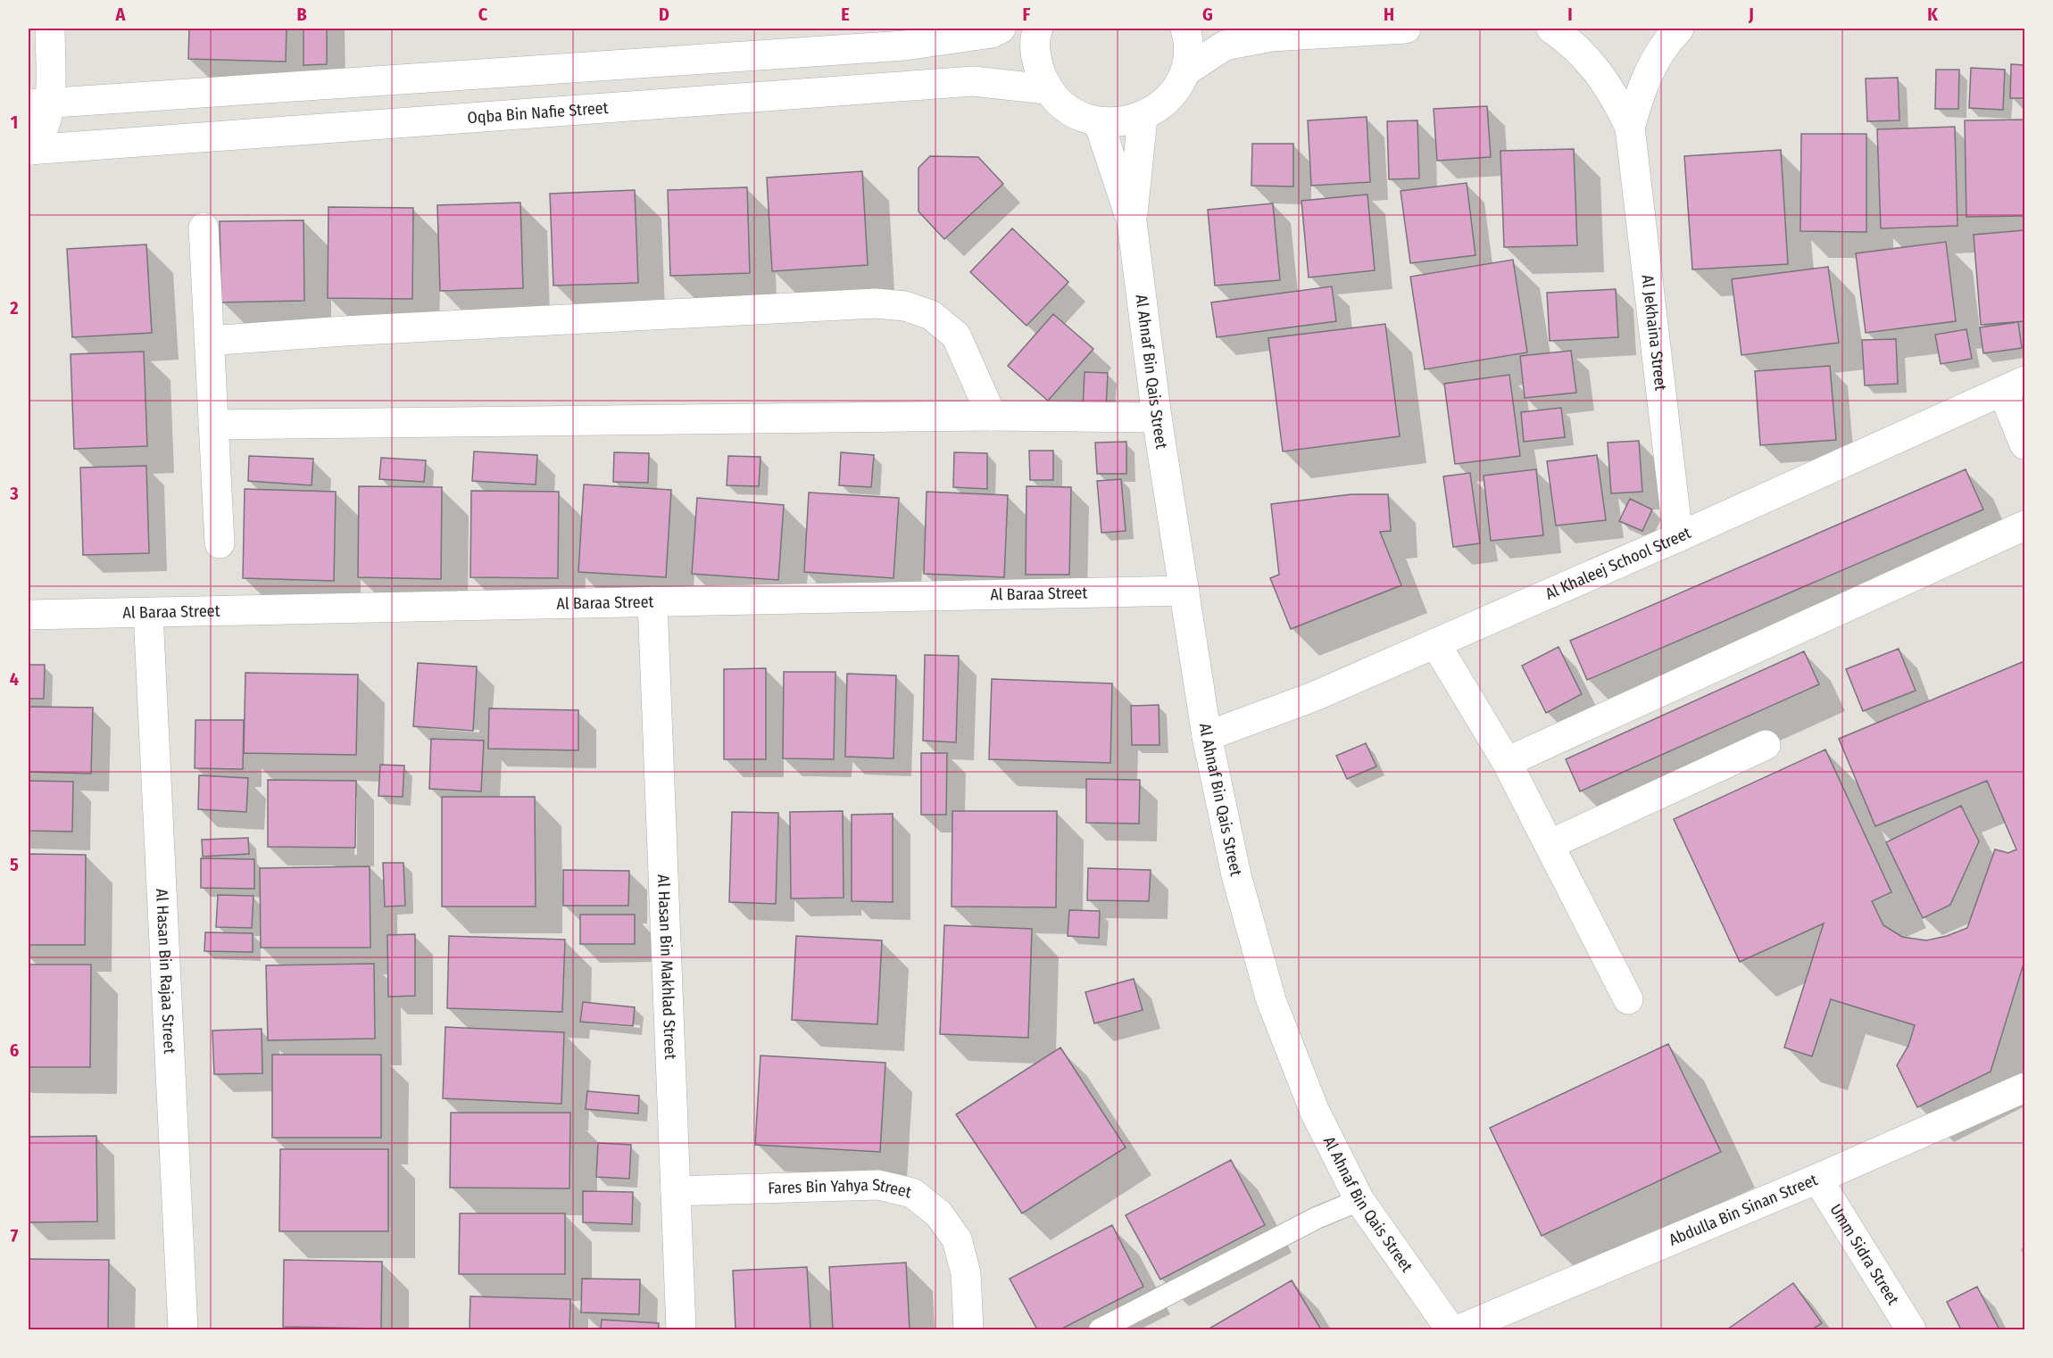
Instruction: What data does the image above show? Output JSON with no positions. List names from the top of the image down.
{
  "streets": {
    "street": [
      "Oqba Bin Nafie Street",
      "Al Jekhaina Street",
      "Al Ahnaf Bin Qais Street",
      "Al Khaleej School Street",
      "Al Baraa Street",
      "Al Hasan Bin Makhlad Street",
      "Al Hasan Bin Rajaa Street",
      "Fares Bin Yahya Street",
      "Abdulla Bin Sinan Street",
      "Umm Sidra Street"
    ]
  },
  "crossings": [
    ["Al Jekhaina Street", "Al Khaleej School Street"],
    ["Al Ahnaf Bin Qais Street", "Al Khaleej School Street"],
    ["Al Ahnaf Bin Qais Street", "Al Baraa Street"],
    ["Al Baraa Street", "Al Hasan Bin Makhlad Street"],
    ["Al Baraa Street", "Al Hasan Bin Rajaa Street"],
    ["Al Hasan Bin Makhlad Street", "Fares Bin Yahya Street"],
    ["Abdulla Bin Sinan Street", "Umm Sidra Street"]
  ],
  "grid": {
    "columns": [
      "A",
      "B",
      "C",
      "D",
      "E",
      "F",
      "G",
      "H",
      "I",
      "J",
      "K"
    ],
    "rows": [
      "1",
      "2",
      "3",
      "4",
      "5",
      "6",
      "7"
    ]
  }
}
